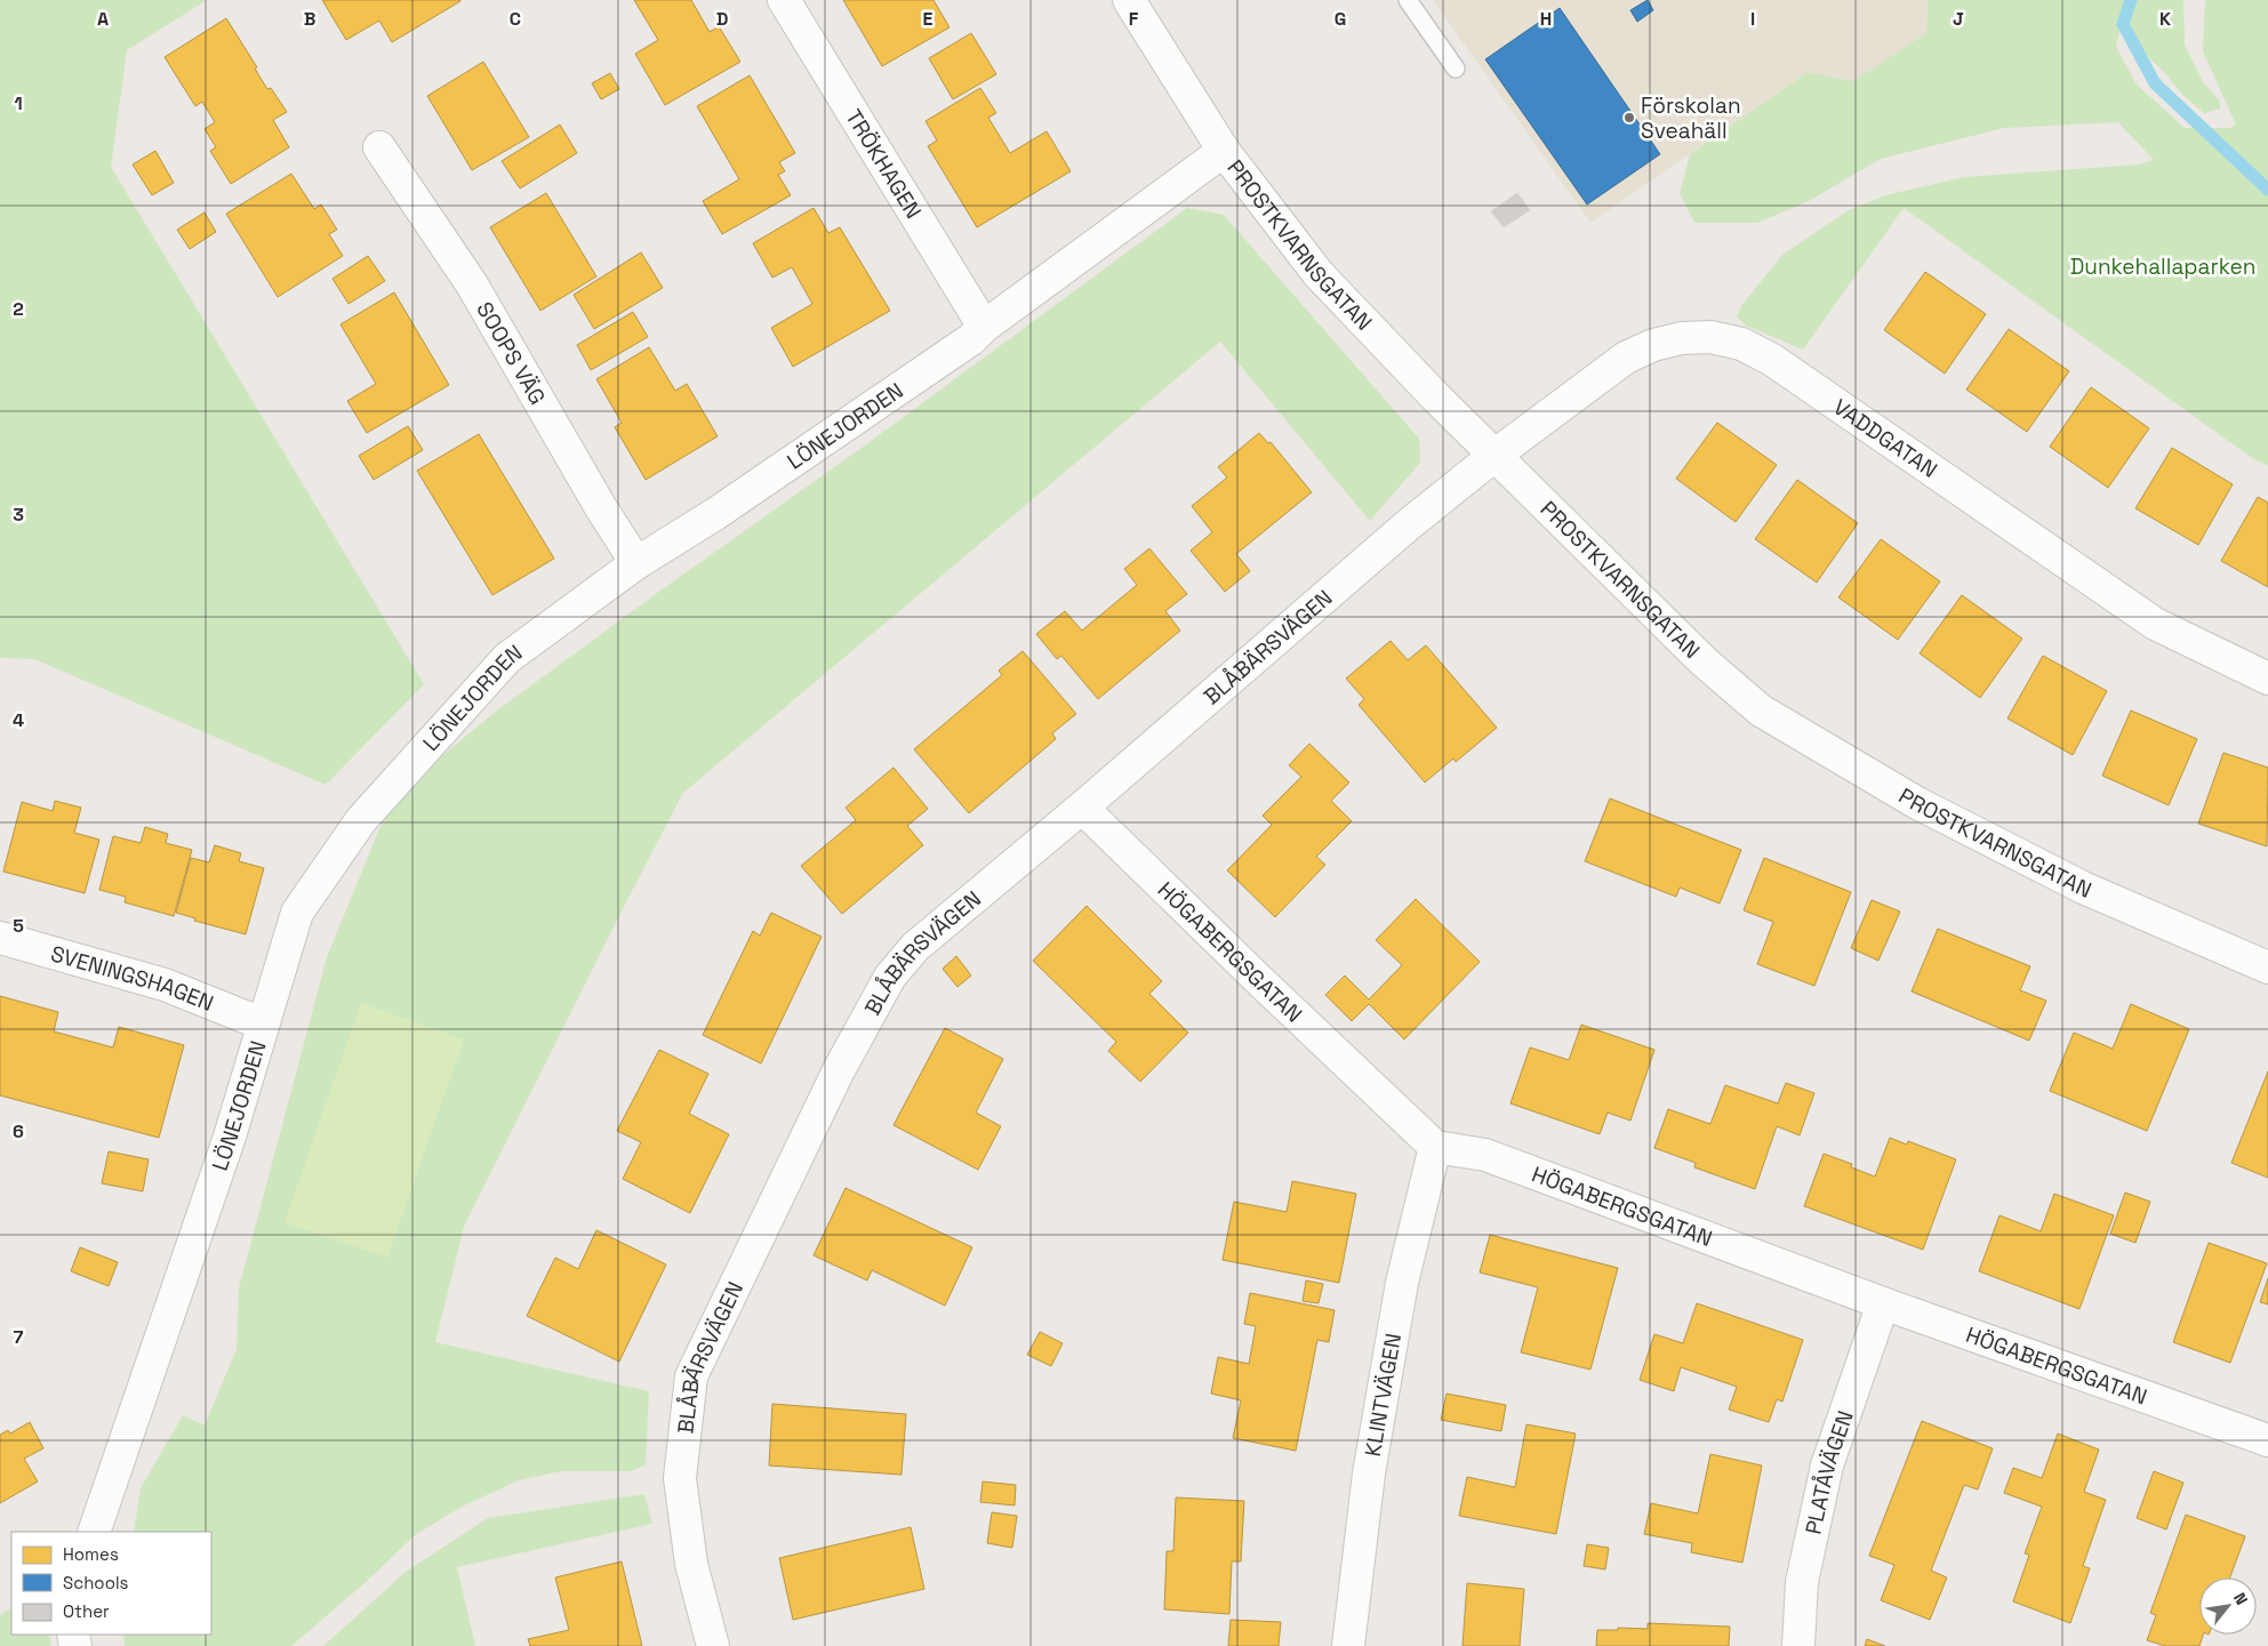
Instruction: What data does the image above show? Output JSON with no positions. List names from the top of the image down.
{
  "streets": {
    "street": [
      "TRÖKHAGEN",
      "PROSTKVARNSGATAN",
      "SOOPS VÄG",
      "LÖNEJORDEN",
      "VADDGATAN",
      "BLÅBÄRSVÄGEN",
      "HÖGABERGSGATAN",
      "SVENINGSHAGEN",
      "KLINTVÄGEN",
      "PLATÅVÄGEN"
    ]
  },
  "crossings": [
    ["TRÖKHAGEN", "LÖNEJORDEN"],
    ["PROSTKVARNSGATAN", "LÖNEJORDEN"],
    ["PROSTKVARNSGATAN", "VADDGATAN"],
    ["PROSTKVARNSGATAN", "BLÅBÄRSVÄGEN"],
    ["SOOPS VÄG", "LÖNEJORDEN"],
    ["LÖNEJORDEN", "SVENINGSHAGEN"],
    ["VADDGATAN", "BLÅBÄRSVÄGEN"],
    ["BLÅBÄRSVÄGEN", "HÖGABERGSGATAN"],
    ["HÖGABERGSGATAN", "KLINTVÄGEN"],
    ["HÖGABERGSGATAN", "PLATÅVÄGEN"]
  ],
  "parks": ["Dunkehallaparken"],
  "places": ["Förskolan Sveahäll"],
  "legend": ["Homes", "Schools", "Other"],
  "north": "top right",
  "grid": {
    "columns": [
      "A",
      "B",
      "C",
      "D",
      "E",
      "F",
      "G",
      "H",
      "I",
      "J",
      "K"
    ],
    "rows": [
      "1",
      "2",
      "3",
      "4",
      "5",
      "6",
      "7"
    ]
  }
}
